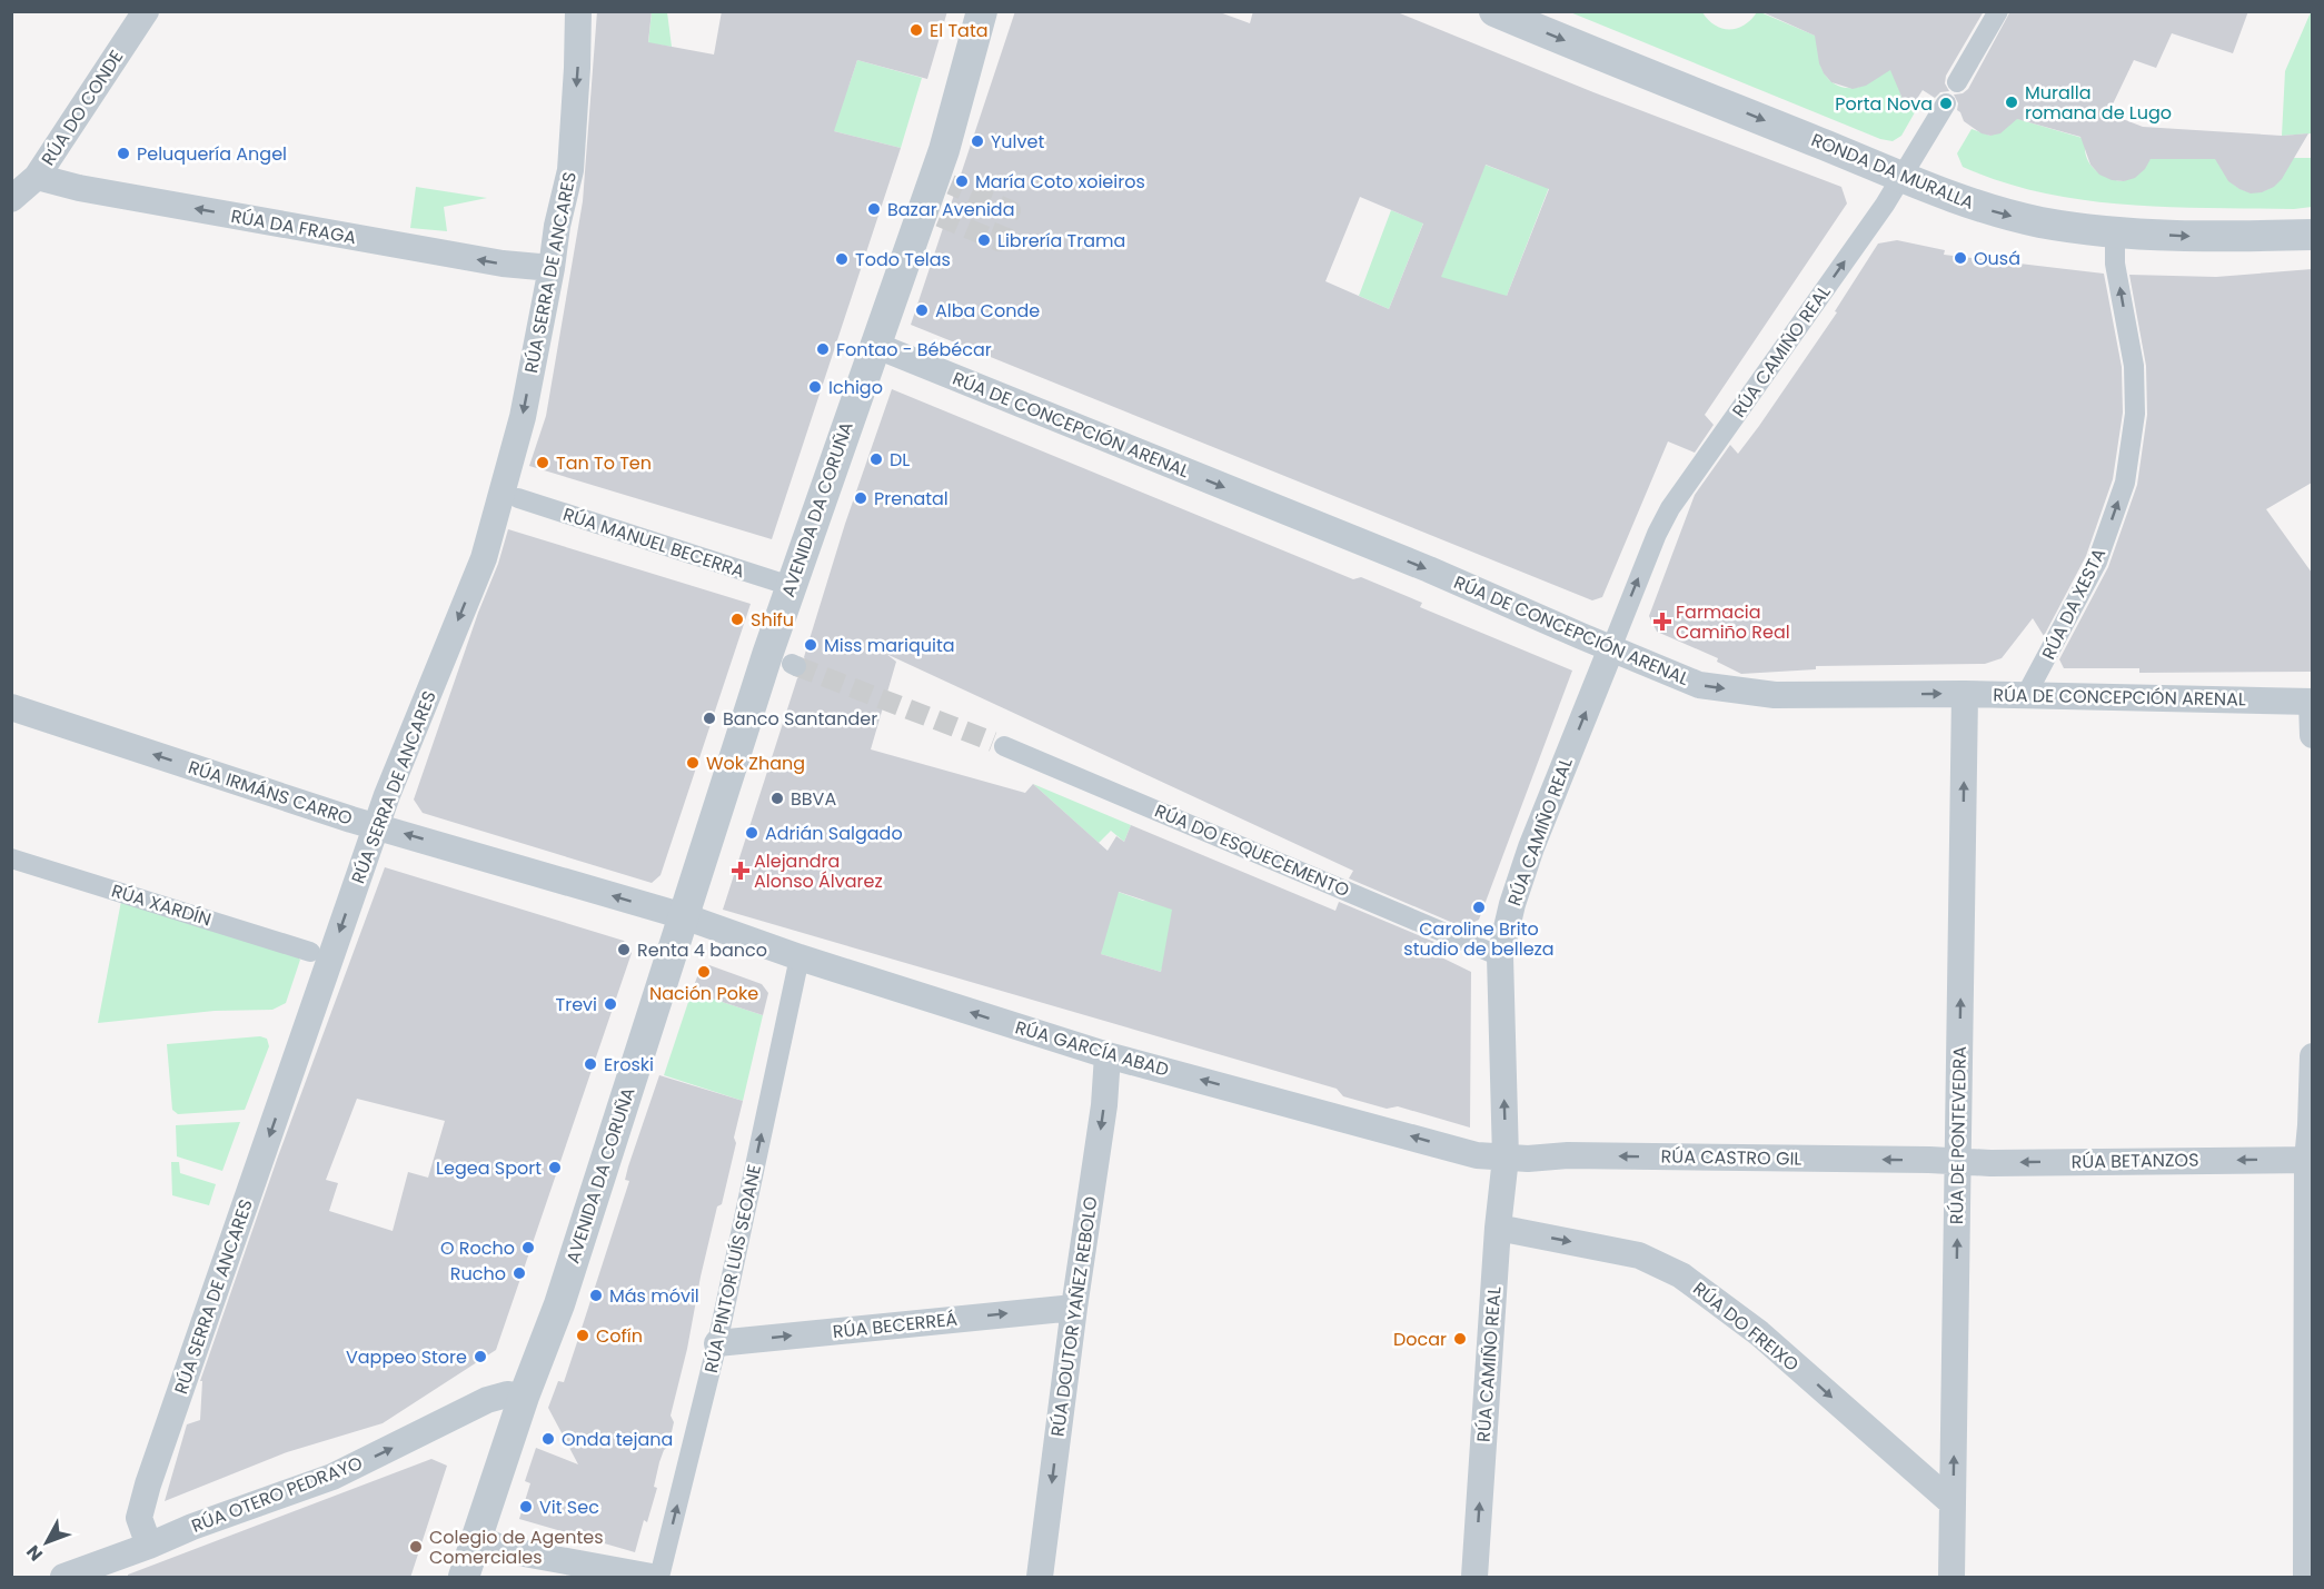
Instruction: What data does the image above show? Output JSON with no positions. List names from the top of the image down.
{
  "streets": {
    "street": [
      "RÚA DO CONDE",
      "RONDA DA MURALLA",
      "RÚA DA FRAGA",
      "RÚA SERRA DE ANCARES",
      "RÚA CAMIÑO REAL",
      "RÚA DE CONCEPCIÓN ARENAL",
      "AVENIDA DA CORUÑA",
      "RÚA MANUEL BECERRA",
      "RÚA DA XESTA",
      "RÚA IRMÁNS CARRO",
      "RÚA DO ESQUECEMENTO",
      "RÚA XARDÍN",
      "RÚA GARCÍA ABAD",
      "RÚA DE PONTEVEDRA",
      "RÚA CASTRO GIL",
      "RÚA BETANZOS",
      "RÚA PINTOR LUÍS SEOANE",
      "RÚA DOUTOR YAÑEZ REBOLO",
      "RÚA BECERREÁ",
      "RÚA DO FREIXO",
      "RÚA OTERO PEDRAYO"
    ]
  },
  "crossings": [
    ["RÚA DO CONDE", "RÚA DA FRAGA"],
    ["RONDA DA MURALLA", "RÚA CAMIÑO REAL"],
    ["RONDA DA MURALLA", "RÚA DA XESTA"],
    ["RÚA DA FRAGA", "RÚA SERRA DE ANCARES"],
    ["RÚA SERRA DE ANCARES", "RÚA IRMÁNS CARRO"],
    ["RÚA SERRA DE ANCARES", "RÚA OTERO PEDRAYO"],
    ["RÚA CAMIÑO REAL", "RÚA DE CONCEPCIÓN ARENAL"],
    ["RÚA CAMIÑO REAL", "RÚA DO ESQUECEMENTO"],
    ["RÚA CAMIÑO REAL", "RÚA GARCÍA ABAD"],
    ["RÚA CAMIÑO REAL", "RÚA CASTRO GIL"],
    ["RÚA CAMIÑO REAL", "RÚA DO FREIXO"],
    ["RÚA DE CONCEPCIÓN ARENAL", "AVENIDA DA CORUÑA"],
    ["RÚA DE CONCEPCIÓN ARENAL", "RÚA DA XESTA"],
    ["RÚA DE CONCEPCIÓN ARENAL", "RÚA DE PONTEVEDRA"],
    ["AVENIDA DA CORUÑA", "RÚA MANUEL BECERRA"],
    ["AVENIDA DA CORUÑA", "RÚA IRMÁNS CARRO"],
    ["AVENIDA DA CORUÑA", "RÚA GARCÍA ABAD"],
    ["AVENIDA DA CORUÑA", "RÚA OTERO PEDRAYO"],
    ["RÚA IRMÁNS CARRO", "RÚA GARCÍA ABAD"],
    ["RÚA GARCÍA ABAD", "RÚA CASTRO GIL"],
    ["RÚA GARCÍA ABAD", "RÚA PINTOR LUÍS SEOANE"],
    ["RÚA GARCÍA ABAD", "RÚA DOUTOR YAÑEZ REBOLO"],
    ["RÚA DE PONTEVEDRA", "RÚA CASTRO GIL"],
    ["RÚA DE PONTEVEDRA", "RÚA BETANZOS"],
    ["RÚA DE PONTEVEDRA", "RÚA DO FREIXO"],
    ["RÚA CASTRO GIL", "RÚA BETANZOS"],
    ["RÚA PINTOR LUÍS SEOANE", "RÚA BECERREÁ"],
    ["RÚA DOUTOR YAÑEZ REBOLO", "RÚA BECERREÁ"]
  ],
  "one_way": [
    "RONDA DA MURALLA",
    "RÚA DA FRAGA",
    "RÚA SERRA DE ANCARES",
    "RÚA CAMIÑO REAL",
    "RÚA DE CONCEPCIÓN ARENAL",
    "RÚA DA XESTA",
    "RÚA IRMÁNS CARRO",
    "RÚA GARCÍA ABAD",
    "RÚA DE PONTEVEDRA",
    "RÚA CASTRO GIL",
    "RÚA BETANZOS",
    "RÚA PINTOR LUÍS SEOANE",
    "RÚA DOUTOR YAÑEZ REBOLO",
    "RÚA BECERREÁ",
    "RÚA DO FREIXO",
    "RÚA OTERO PEDRAYO"
  ],
  "places": {
    "other": [
      "El Tata",
      "Muralla romana de Lugo",
      "Porta Nova",
      "Yulvet",
      "Peluquería Angel",
      "María Coto xoieiros",
      "Bazar Avenida",
      "Librería Trama",
      "Ousá",
      "Todo Telas",
      "Alba Conde",
      "Fontao - Bébécar",
      "Ichigo",
      "DL",
      "Tan To Ten",
      "Prenatal",
      "Shifu",
      "Miss mariquita",
      "Banco Santander",
      "Wok Zhang",
      "BBVA",
      "Adrián Salgado",
      "Caroline Brito studio de belleza",
      "Renta 4 banco",
      "Nación Poke",
      "Trevi",
      "Eroski",
      "Legea Sport",
      "O Rocho",
      "Rucho",
      "Más móvil",
      "Cofín",
      "Docar",
      "Vappeo Store",
      "Onda tejana",
      "Vit Sec",
      "Colegio de Agentes Comerciales"
    ],
    "health": ["Farmacia Camiño Real", "Alejandra Alonso Álvarez"]
  },
  "north": "bottom left"
}
